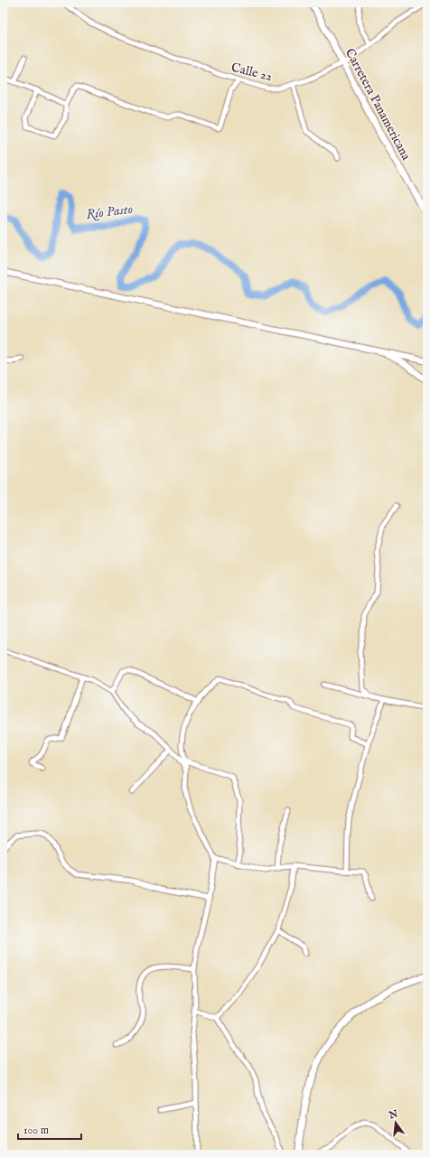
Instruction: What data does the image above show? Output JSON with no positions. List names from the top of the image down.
{
  "streets": {
    "highway": ["Carretera Panamericana"],
    "street": ["Calle 22"]
  },
  "crossings": [
    ["Calle 22", "Carretera Panamericana"]
  ],
  "water": ["Río Pasto"],
  "scale_bar": "100 m",
  "north": "top"
}
